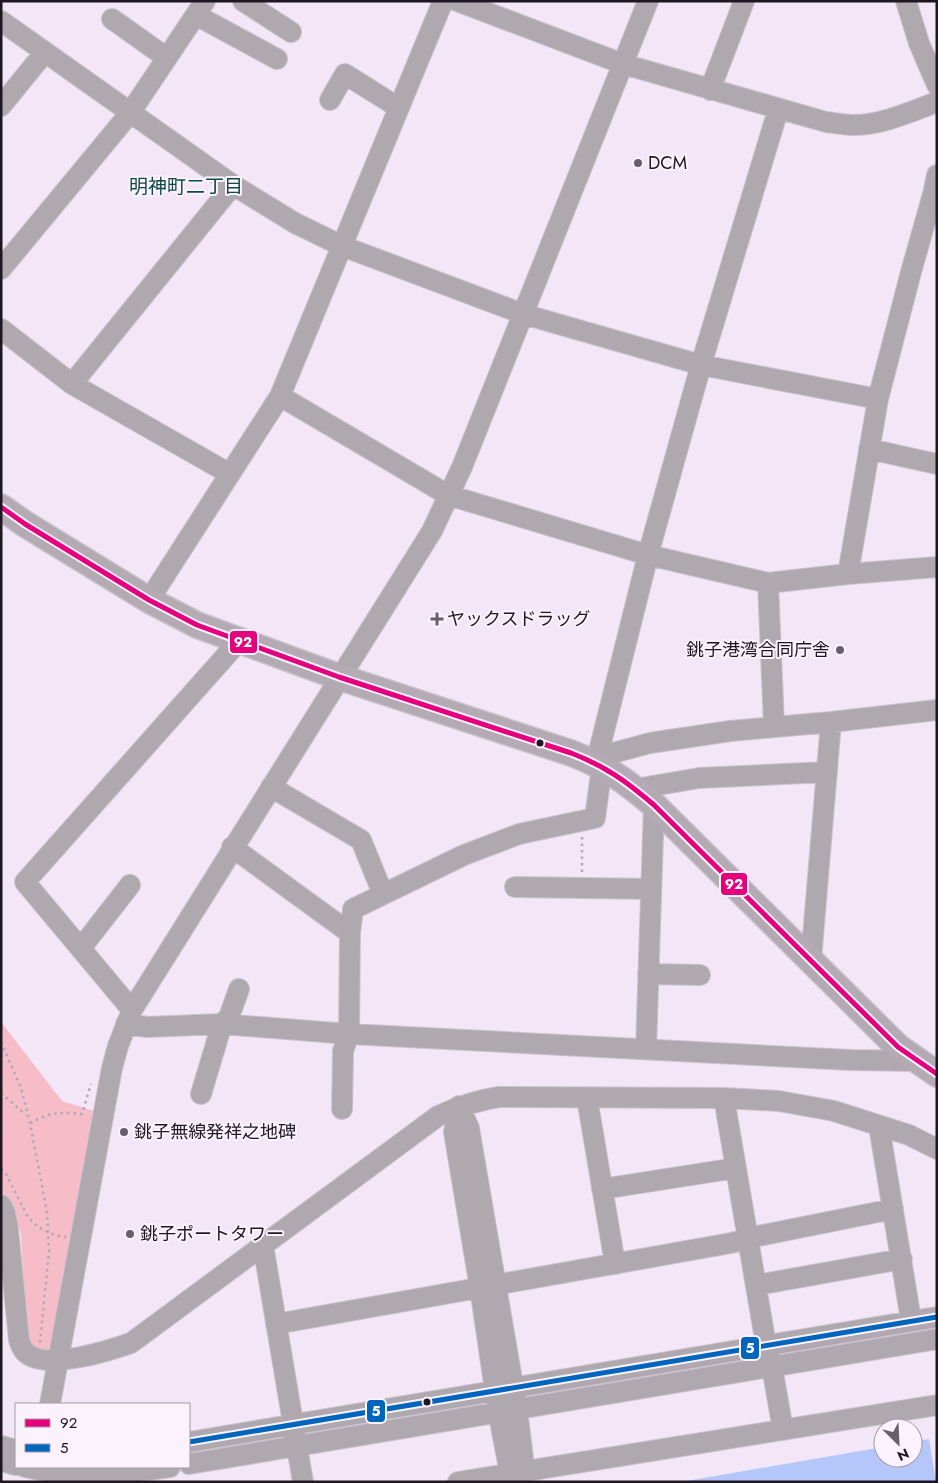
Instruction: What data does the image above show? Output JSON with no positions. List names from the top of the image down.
{
  "districts": ["明神町二丁目"],
  "places": {
    "other": [
      "DCM",
      "銚子港湾合同庁舎",
      "銚子無線発祥之地碑",
      "銚子ポートタワー"
    ],
    "health": ["ヤックスドラッグ"]
  },
  "lines": ["transit line 92", "transit line 5"],
  "legend": ["92", "5"],
  "north": "bottom right"
}
